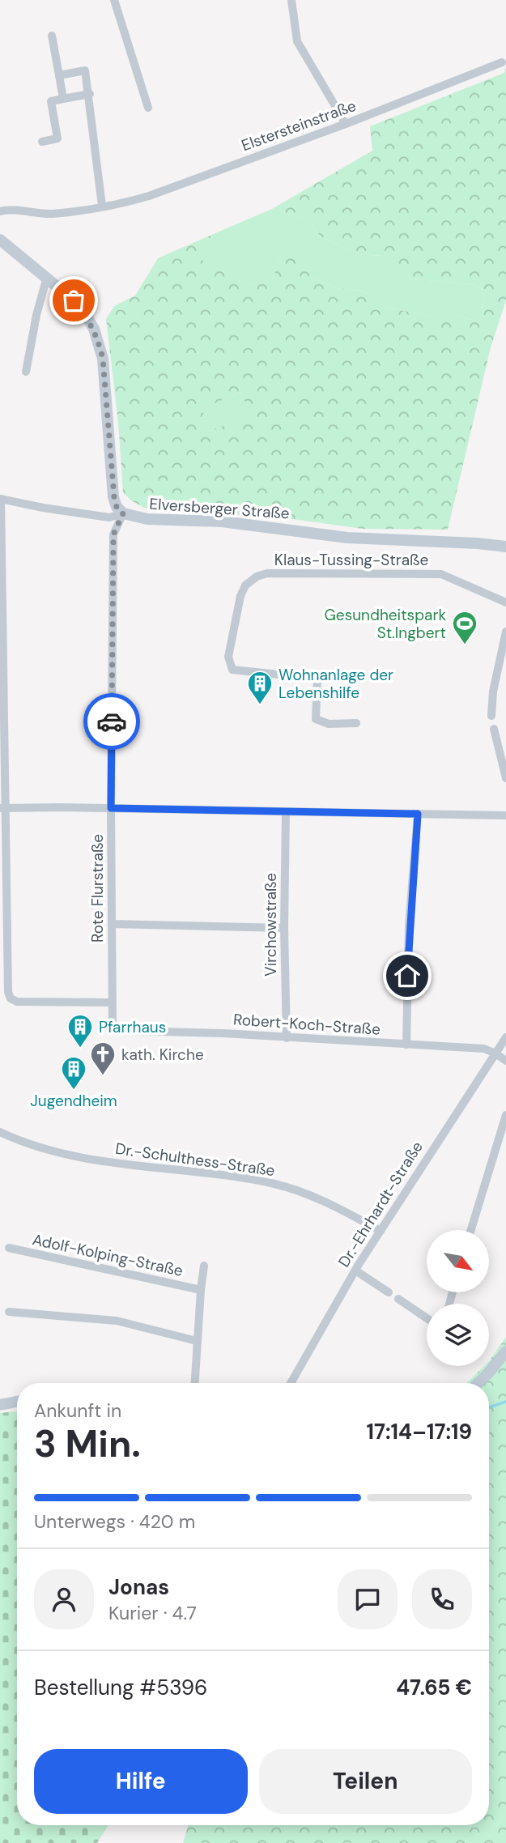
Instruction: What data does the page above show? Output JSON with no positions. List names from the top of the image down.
{
  "streets": {
    "main road": ["Elversberger Straße"],
    "street": [
      "Elstersteinstraße",
      "Klaus-Tussing-Straße",
      "Rote Flurstraße",
      "Virchowstraße",
      "Robert-Koch-Straße",
      "Dr.-Schulthess-Straße",
      "Dr.-Ehrhardt-Straße",
      "Adolf-Kolping-Straße"
    ]
  },
  "crossings": [
    ["Elversberger Straße", "Rote Flurstraße"],
    ["Rote Flurstraße", "Robert-Koch-Straße"],
    ["Virchowstraße", "Robert-Koch-Straße"],
    ["Robert-Koch-Straße", "Dr.-Ehrhardt-Straße"],
    ["Dr.-Schulthess-Straße", "Dr.-Ehrhardt-Straße"]
  ],
  "places": {
    "sports": ["Gesundheitspark St.Ingbert"],
    "building": ["Wohnanlage der Lebenshilfe", "Pfarrhaus", "Jugendheim"],
    "church": ["kath. Kirche"]
  },
  "north": "bottom right",
  "page": {
    "heading": ["3 Min.", "Ankunft in", "17:14–17:19"],
    "panel": [
      "Jonas",
      "Kurier · 4.7",
      "Bestellung #5396",
      "47.65 €"
    ],
    "bar": "Unterwegs · 420 m",
    "buttons": ["Hilfe", "Teilen"]
  }
}
